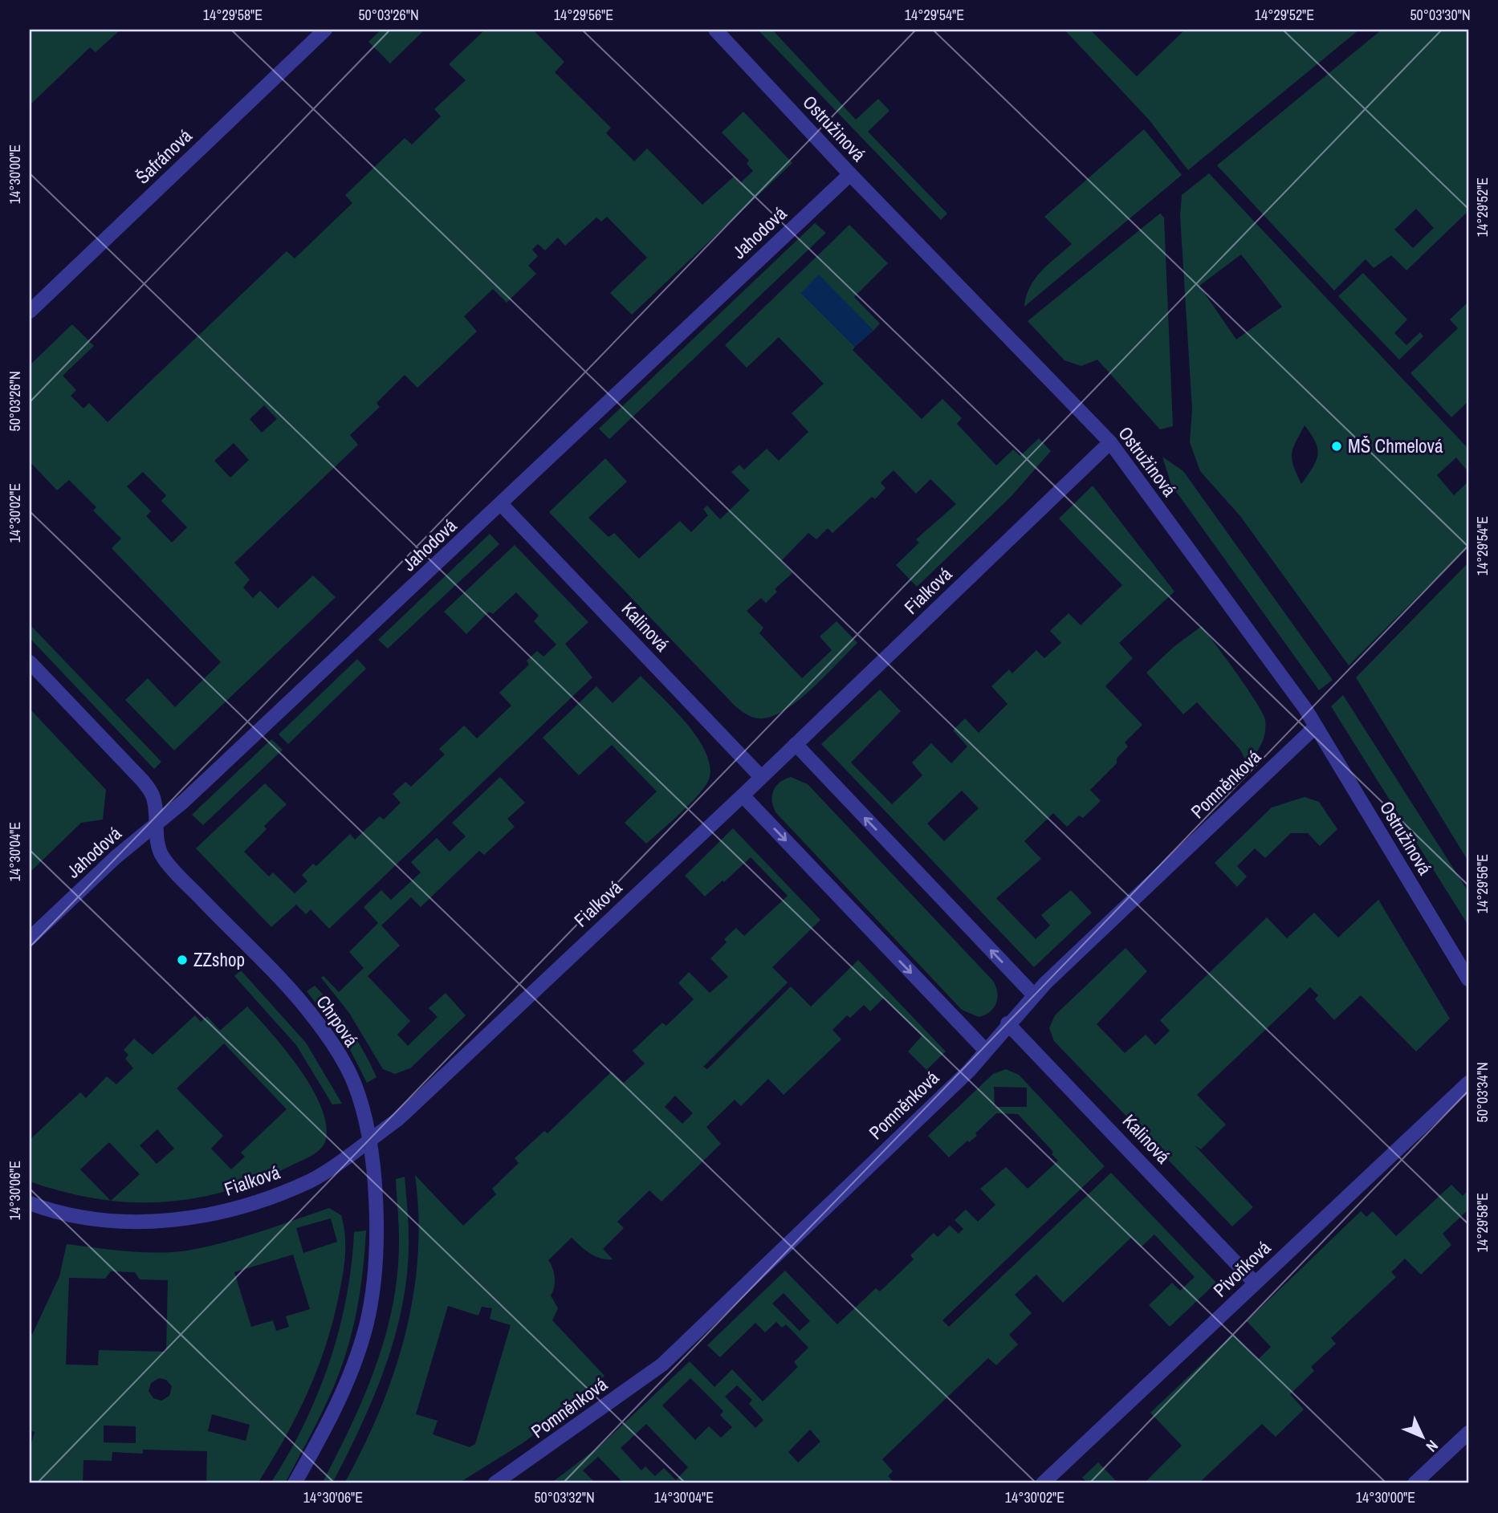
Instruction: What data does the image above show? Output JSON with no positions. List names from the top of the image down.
{
  "streets": {
    "street": [
      "Ostružinová",
      "Šafránová",
      "Jahodová",
      "Fialková",
      "Kalinová",
      "Pomněnková",
      "Chrpová",
      "Pivoňková"
    ]
  },
  "crossings": [
    ["Ostružinová", "Jahodová"],
    ["Ostružinová", "Fialková"],
    ["Ostružinová", "Pomněnková"],
    ["Jahodová", "Kalinová"],
    ["Jahodová", "Chrpová"],
    ["Fialková", "Kalinová"],
    ["Fialková", "Chrpová"],
    ["Kalinová", "Pomněnková"],
    ["Kalinová", "Pivoňková"]
  ],
  "places": ["MŠ Chmelová", "ZZshop"],
  "north": "bottom right",
  "coordinates": [
    "14°29'58\"E",
    "50°03'26\"N",
    "14°29'56\"E",
    "14°29'54\"E",
    "14°29'52\"E",
    "50°03'30\"N",
    "14°30'00\"E",
    "14°30'02\"E",
    "14°30'04\"E",
    "50°03'34\"N",
    "14°30'06\"E",
    "50°03'32\"N"
  ]
}
